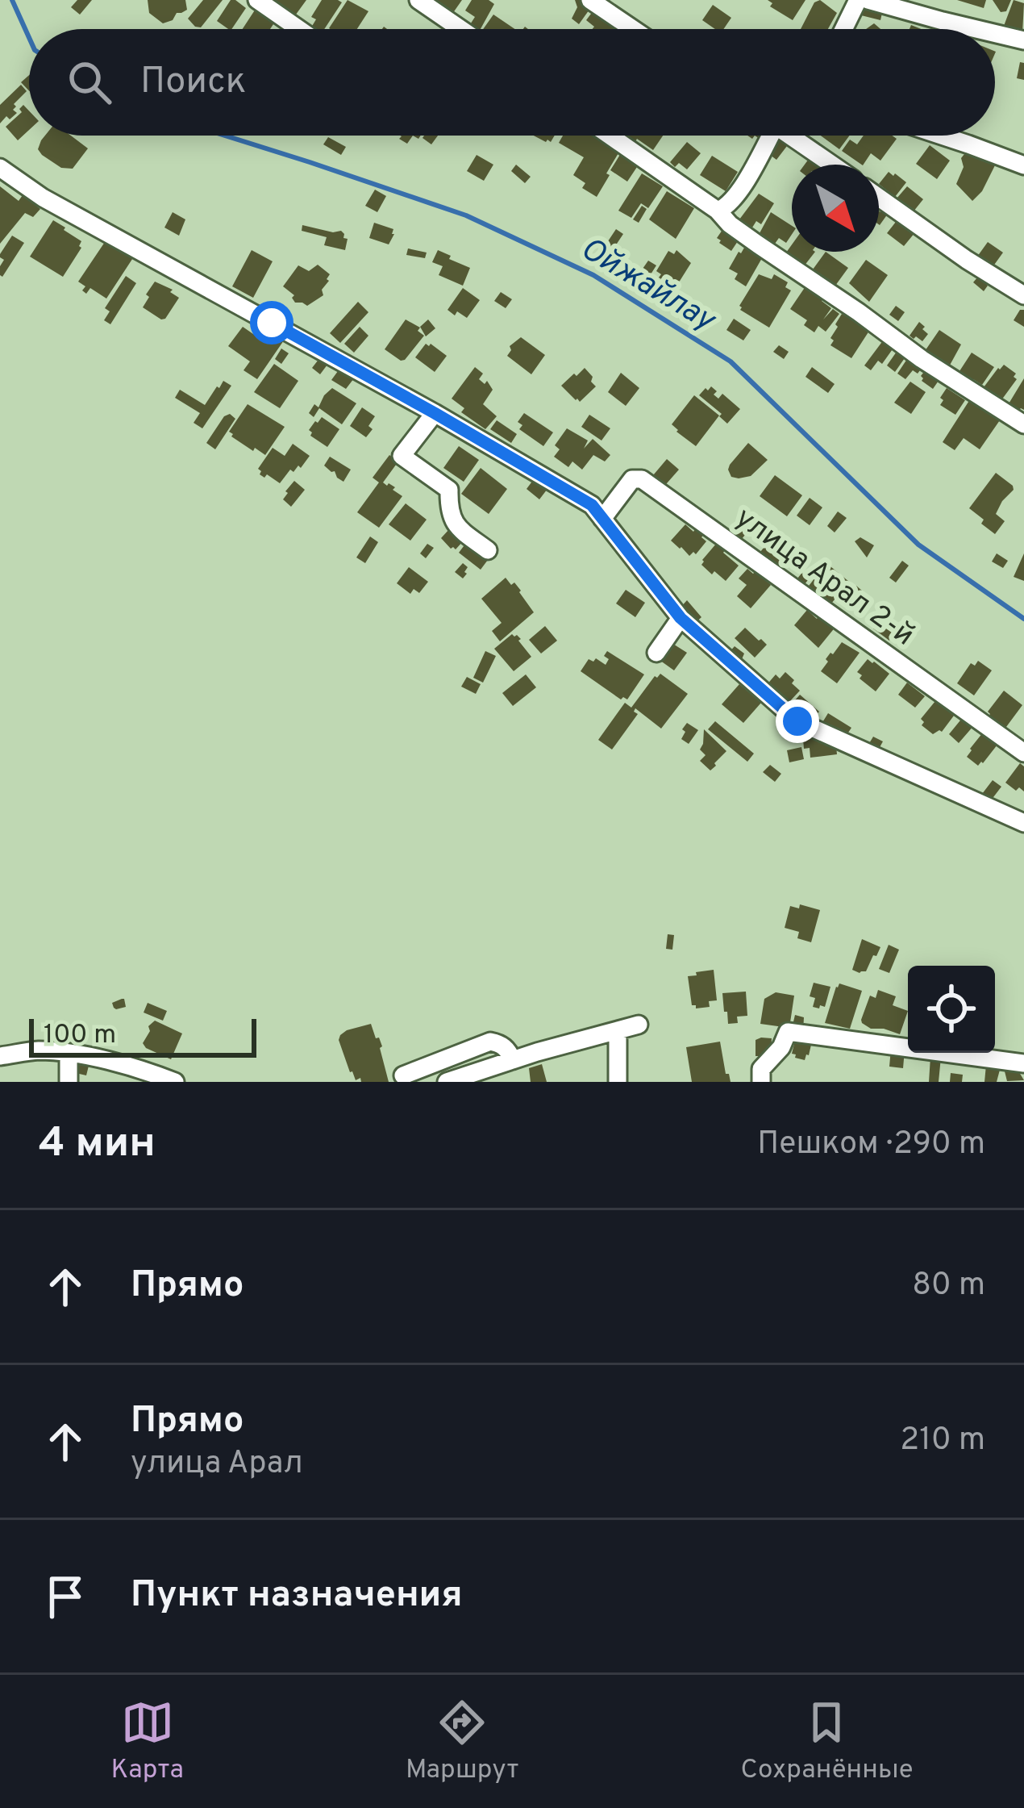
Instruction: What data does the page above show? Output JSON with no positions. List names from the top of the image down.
{
  "streets": {
    "street": ["улица Арал 2-й"]
  },
  "water": ["Ойжайлау"],
  "scale_bar": "100 m",
  "north": "bottom right",
  "page": {
    "search": "Поиск",
    "scale": "100 m",
    "heading": ["4 мин", "Пешком · 290 m"],
    "list": [
      ["Прямо", "80 m"],
      ["Прямо", "улица Арал", "210 m"],
      "Пункт назначения"
    ],
    "nav": ["Карта", "Маршрут", "Сохранённые"]
  }
}
